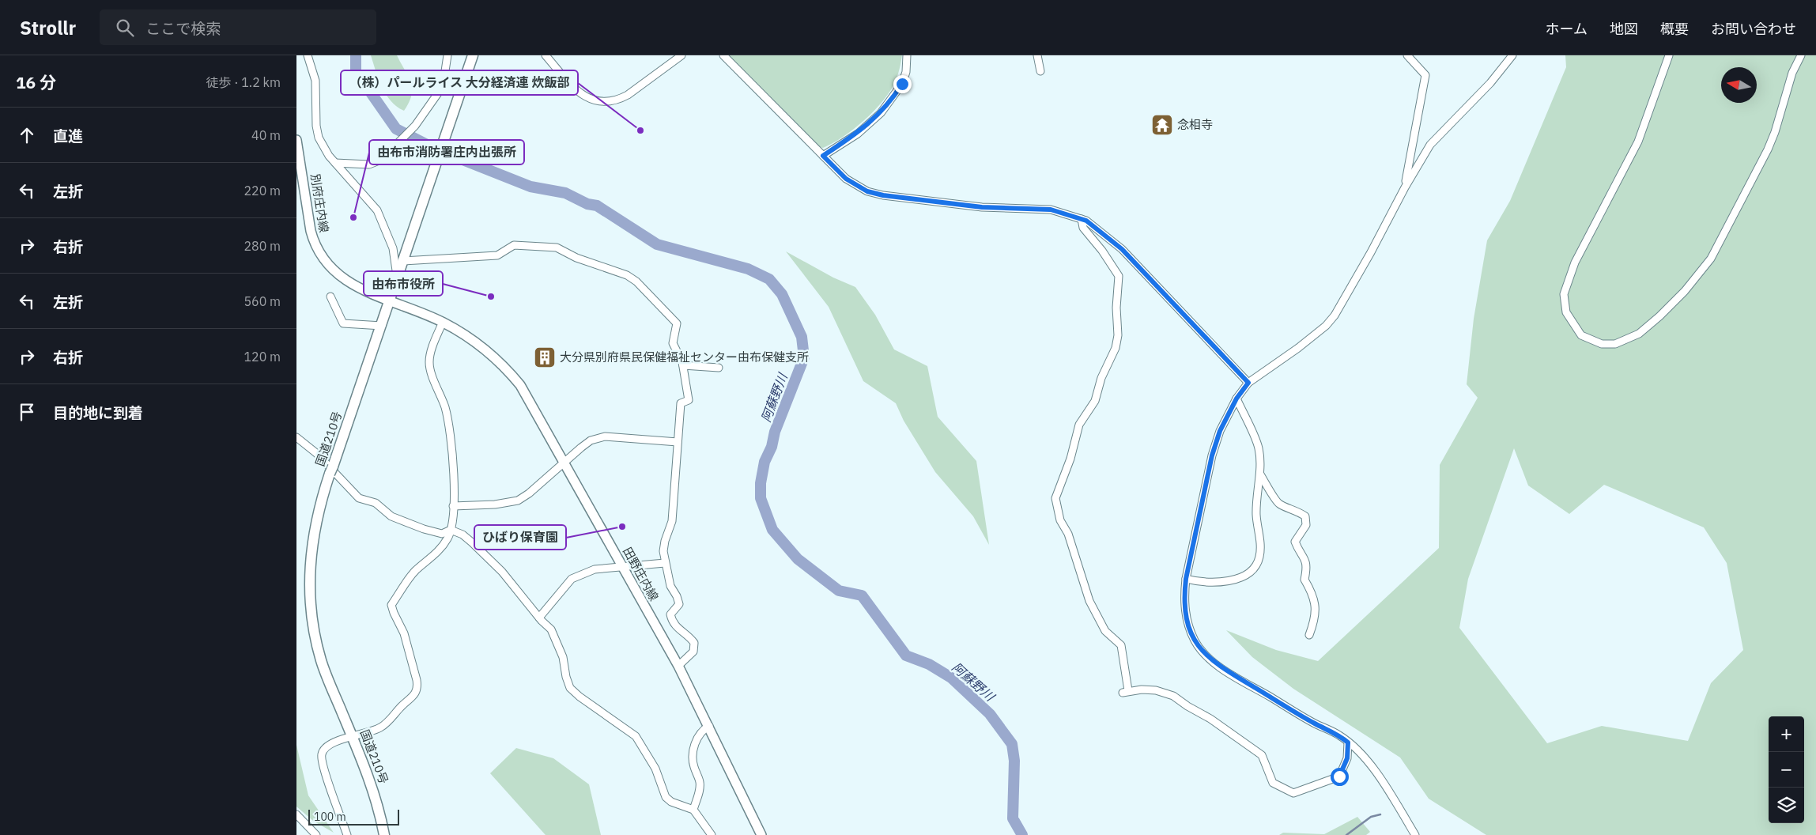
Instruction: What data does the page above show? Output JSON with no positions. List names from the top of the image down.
{
  "streets": {
    "highway": ["国道210号"],
    "main road": ["別府庄内線", "田野庄内線"]
  },
  "crossings": [
    ["別府庄内線", "国道210号"],
    ["別府庄内線", "田野庄内線"],
    ["国道210号", "田野庄内線"]
  ],
  "water": ["阿蘇野川"],
  "places": {
    "temple": ["念相寺"],
    "other": [
      "（株）パールライス 大分経済連 炊飯部",
      "由布市消防署庄内出張所",
      "由布市役所",
      "ひばり保育園"
    ],
    "building": ["大分県別府県民保健福祉センター由布保健支所"]
  },
  "scale_bar": "100 m",
  "north": "left",
  "page": {
    "header": "Strollr",
    "search": "ここで検索",
    "nav": [
      "ホーム",
      "地図",
      "概要",
      "お問い合わせ"
    ],
    "heading": ["16 分", "徒歩 · 1.2 km"],
    "list": [
      ["直進", "40 m"],
      ["左折", "220 m"],
      ["右折", "280 m"],
      ["左折", "560 m"],
      ["右折", "120 m"],
      "目的地に到着"
    ],
    "map_buttons": ["+", "−"],
    "scale": "100 m"
  }
}
